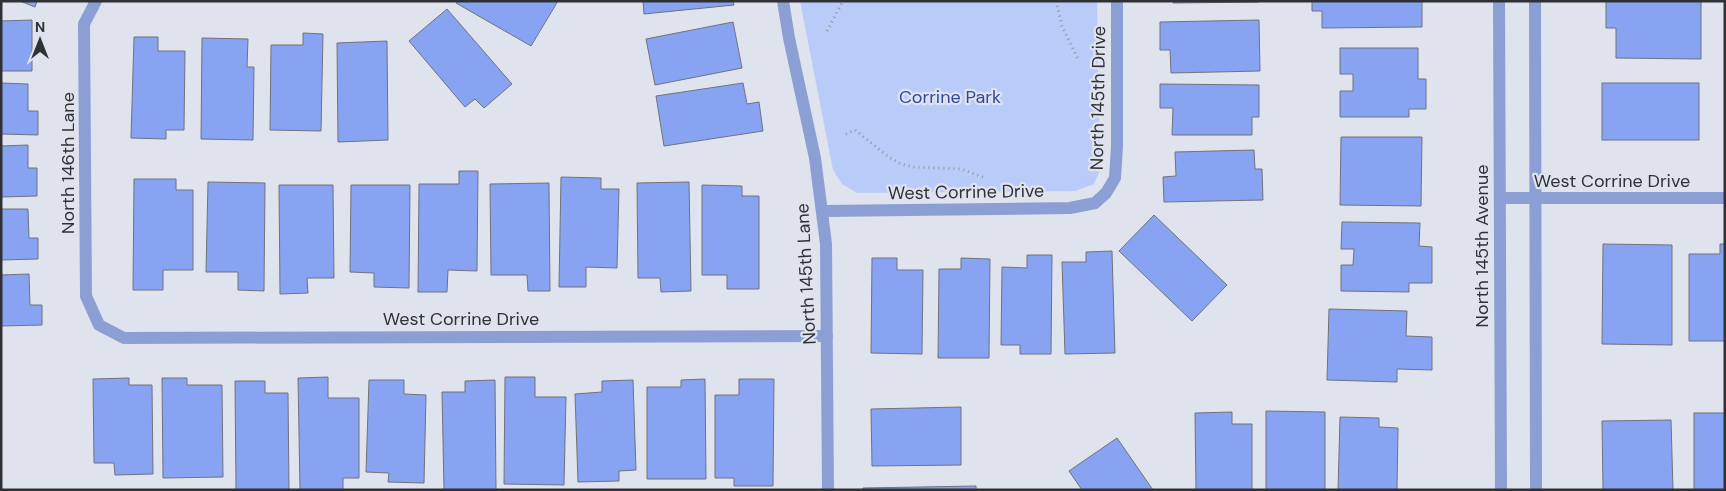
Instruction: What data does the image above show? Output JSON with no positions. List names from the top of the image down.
{
  "streets": {
    "street": [
      "North 145th Drive",
      "North 146th Lane",
      "West Corrine Drive",
      "North 145th Avenue",
      "North 145th Lane"
    ]
  },
  "crossings": [
    ["North 145th Drive", "West Corrine Drive"],
    ["North 146th Lane", "West Corrine Drive"],
    ["West Corrine Drive", "North 145th Avenue"],
    ["West Corrine Drive", "North 145th Lane"]
  ],
  "parks": ["Corrine Park"],
  "north": "top"
}
